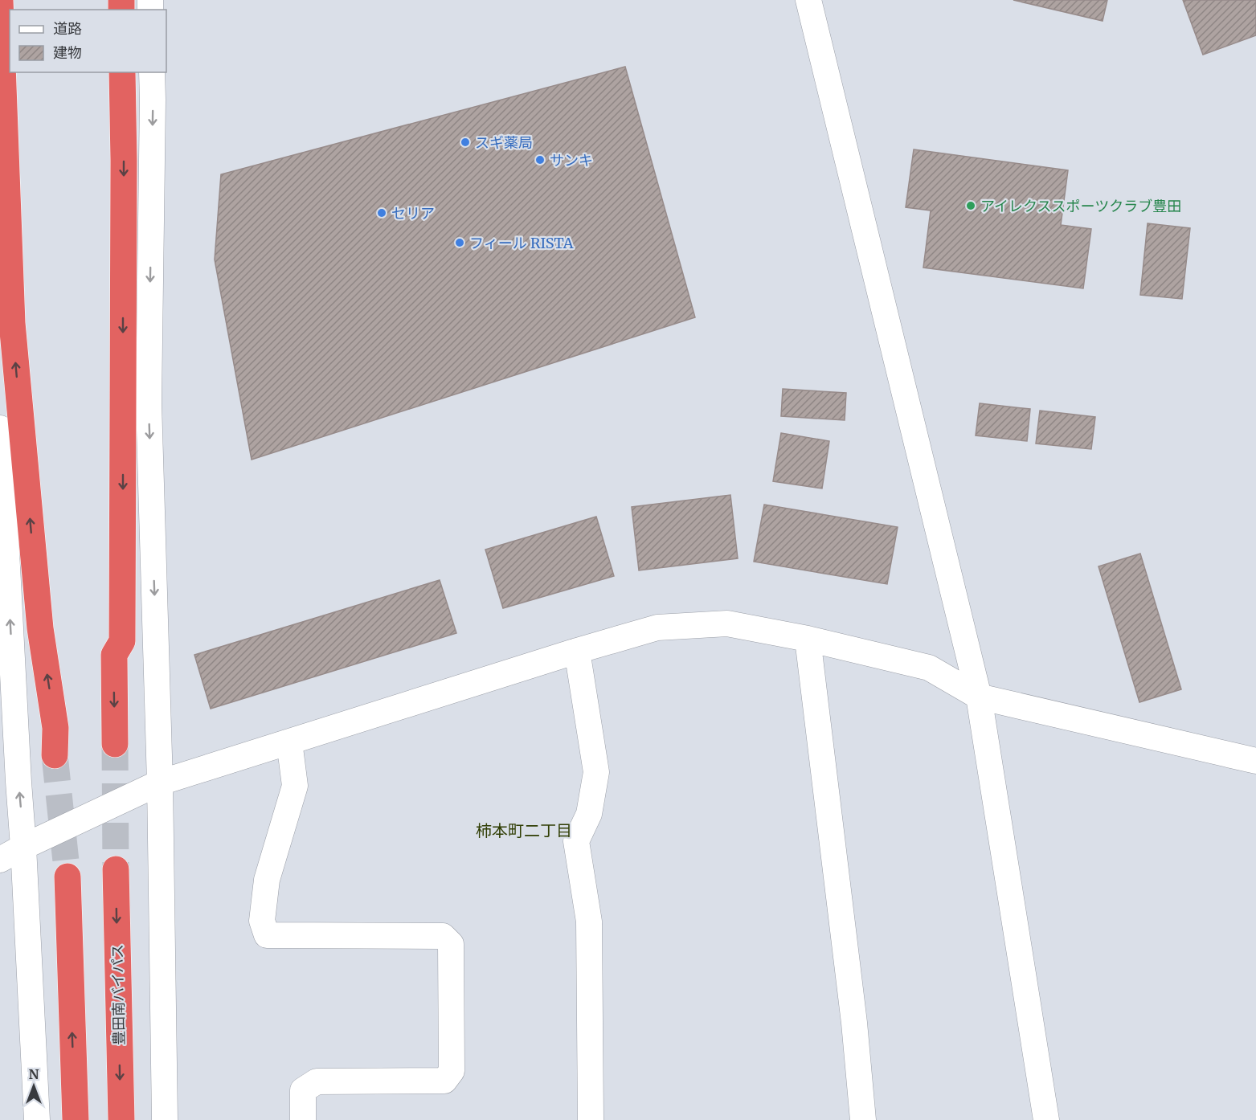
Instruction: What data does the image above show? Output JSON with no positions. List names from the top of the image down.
{
  "streets": {
    "highway": ["豊田南バイパス"]
  },
  "districts": ["柿本町二丁目"],
  "places": [
    "スギ薬局",
    "サンキ",
    "アイレクススポーツクラブ豊田",
    "セリア",
    "フィール RISTA"
  ],
  "legend": ["道路", "建物"],
  "north": "top"
}
